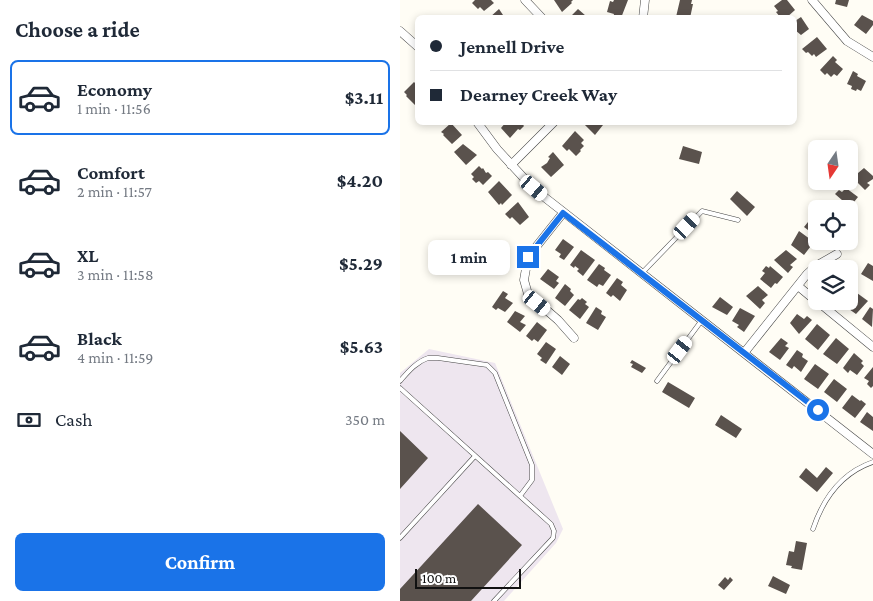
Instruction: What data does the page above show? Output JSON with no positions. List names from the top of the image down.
{
  "scale_bar": "100 m",
  "north": "bottom",
  "page": {
    "heading": "Choose a ride",
    "banner": ["Jennell Drive", "Dearney Creek Way"],
    "list": [
      {
        "name": "Economy",
        "note": "1 min · 11:56",
        "value": "$3.11"
      },
      {
        "name": "Comfort",
        "note": "2 min · 11:57",
        "value": "$4.20"
      },
      {
        "name": "XL",
        "note": "3 min · 11:58",
        "value": "$5.29"
      },
      {
        "name": "Black",
        "note": "4 min · 11:59",
        "value": "$5.63"
      }
    ],
    "bubble": "1 min",
    "pay": ["Cash", "350 m"],
    "buttons": "Confirm",
    "scale": "100 m"
  }
}
